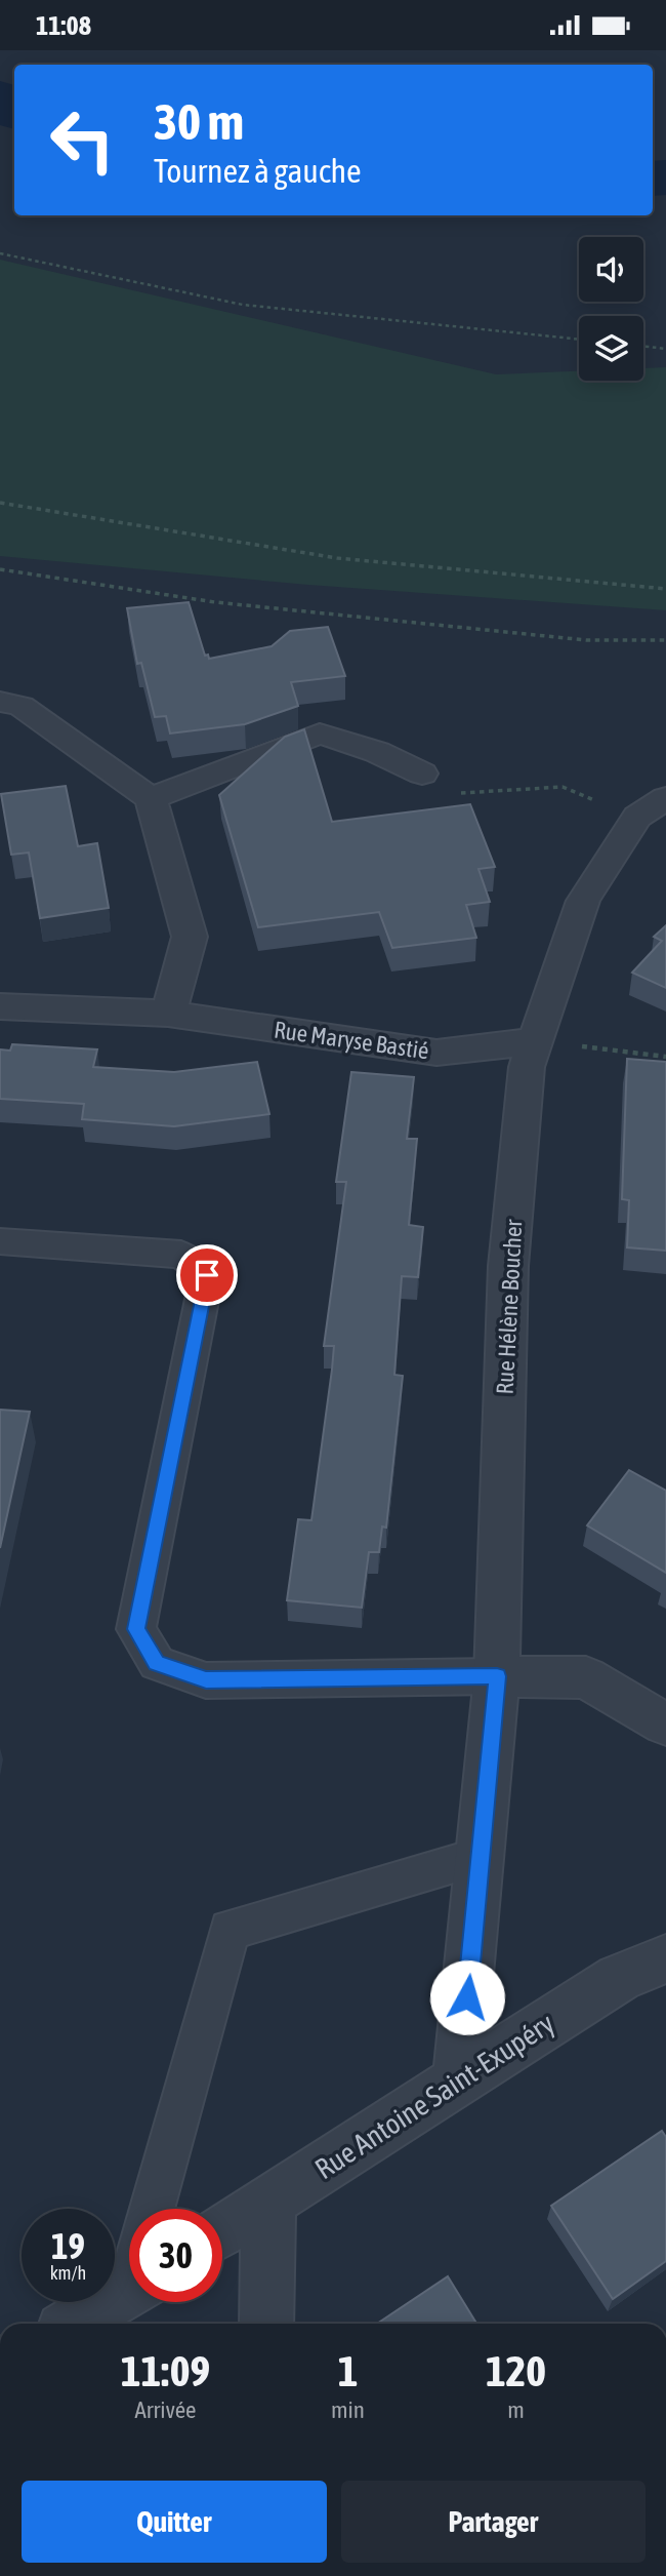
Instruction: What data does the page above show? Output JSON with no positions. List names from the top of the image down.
{
  "streets": {
    "street": ["Rue Maryse Bastié", "Rue Hélène Boucher", "Rue Antoine Saint-Exupéry"]
  },
  "crossings": [
    ["Rue Maryse Bastié", "Rue Hélène Boucher"],
    ["Rue Hélène Boucher", "Rue Antoine Saint-Exupéry"]
  ],
  "page": {
    "status": "11:08",
    "turn": ["30 m", "Tournez à gauche"],
    "speed": "19 km/h",
    "limit": "30",
    "eta": [
      "11:09",
      "Arrivée",
      "1",
      "min",
      "120",
      "m"
    ],
    "buttons": ["Quitter", "Partager"]
  }
}
